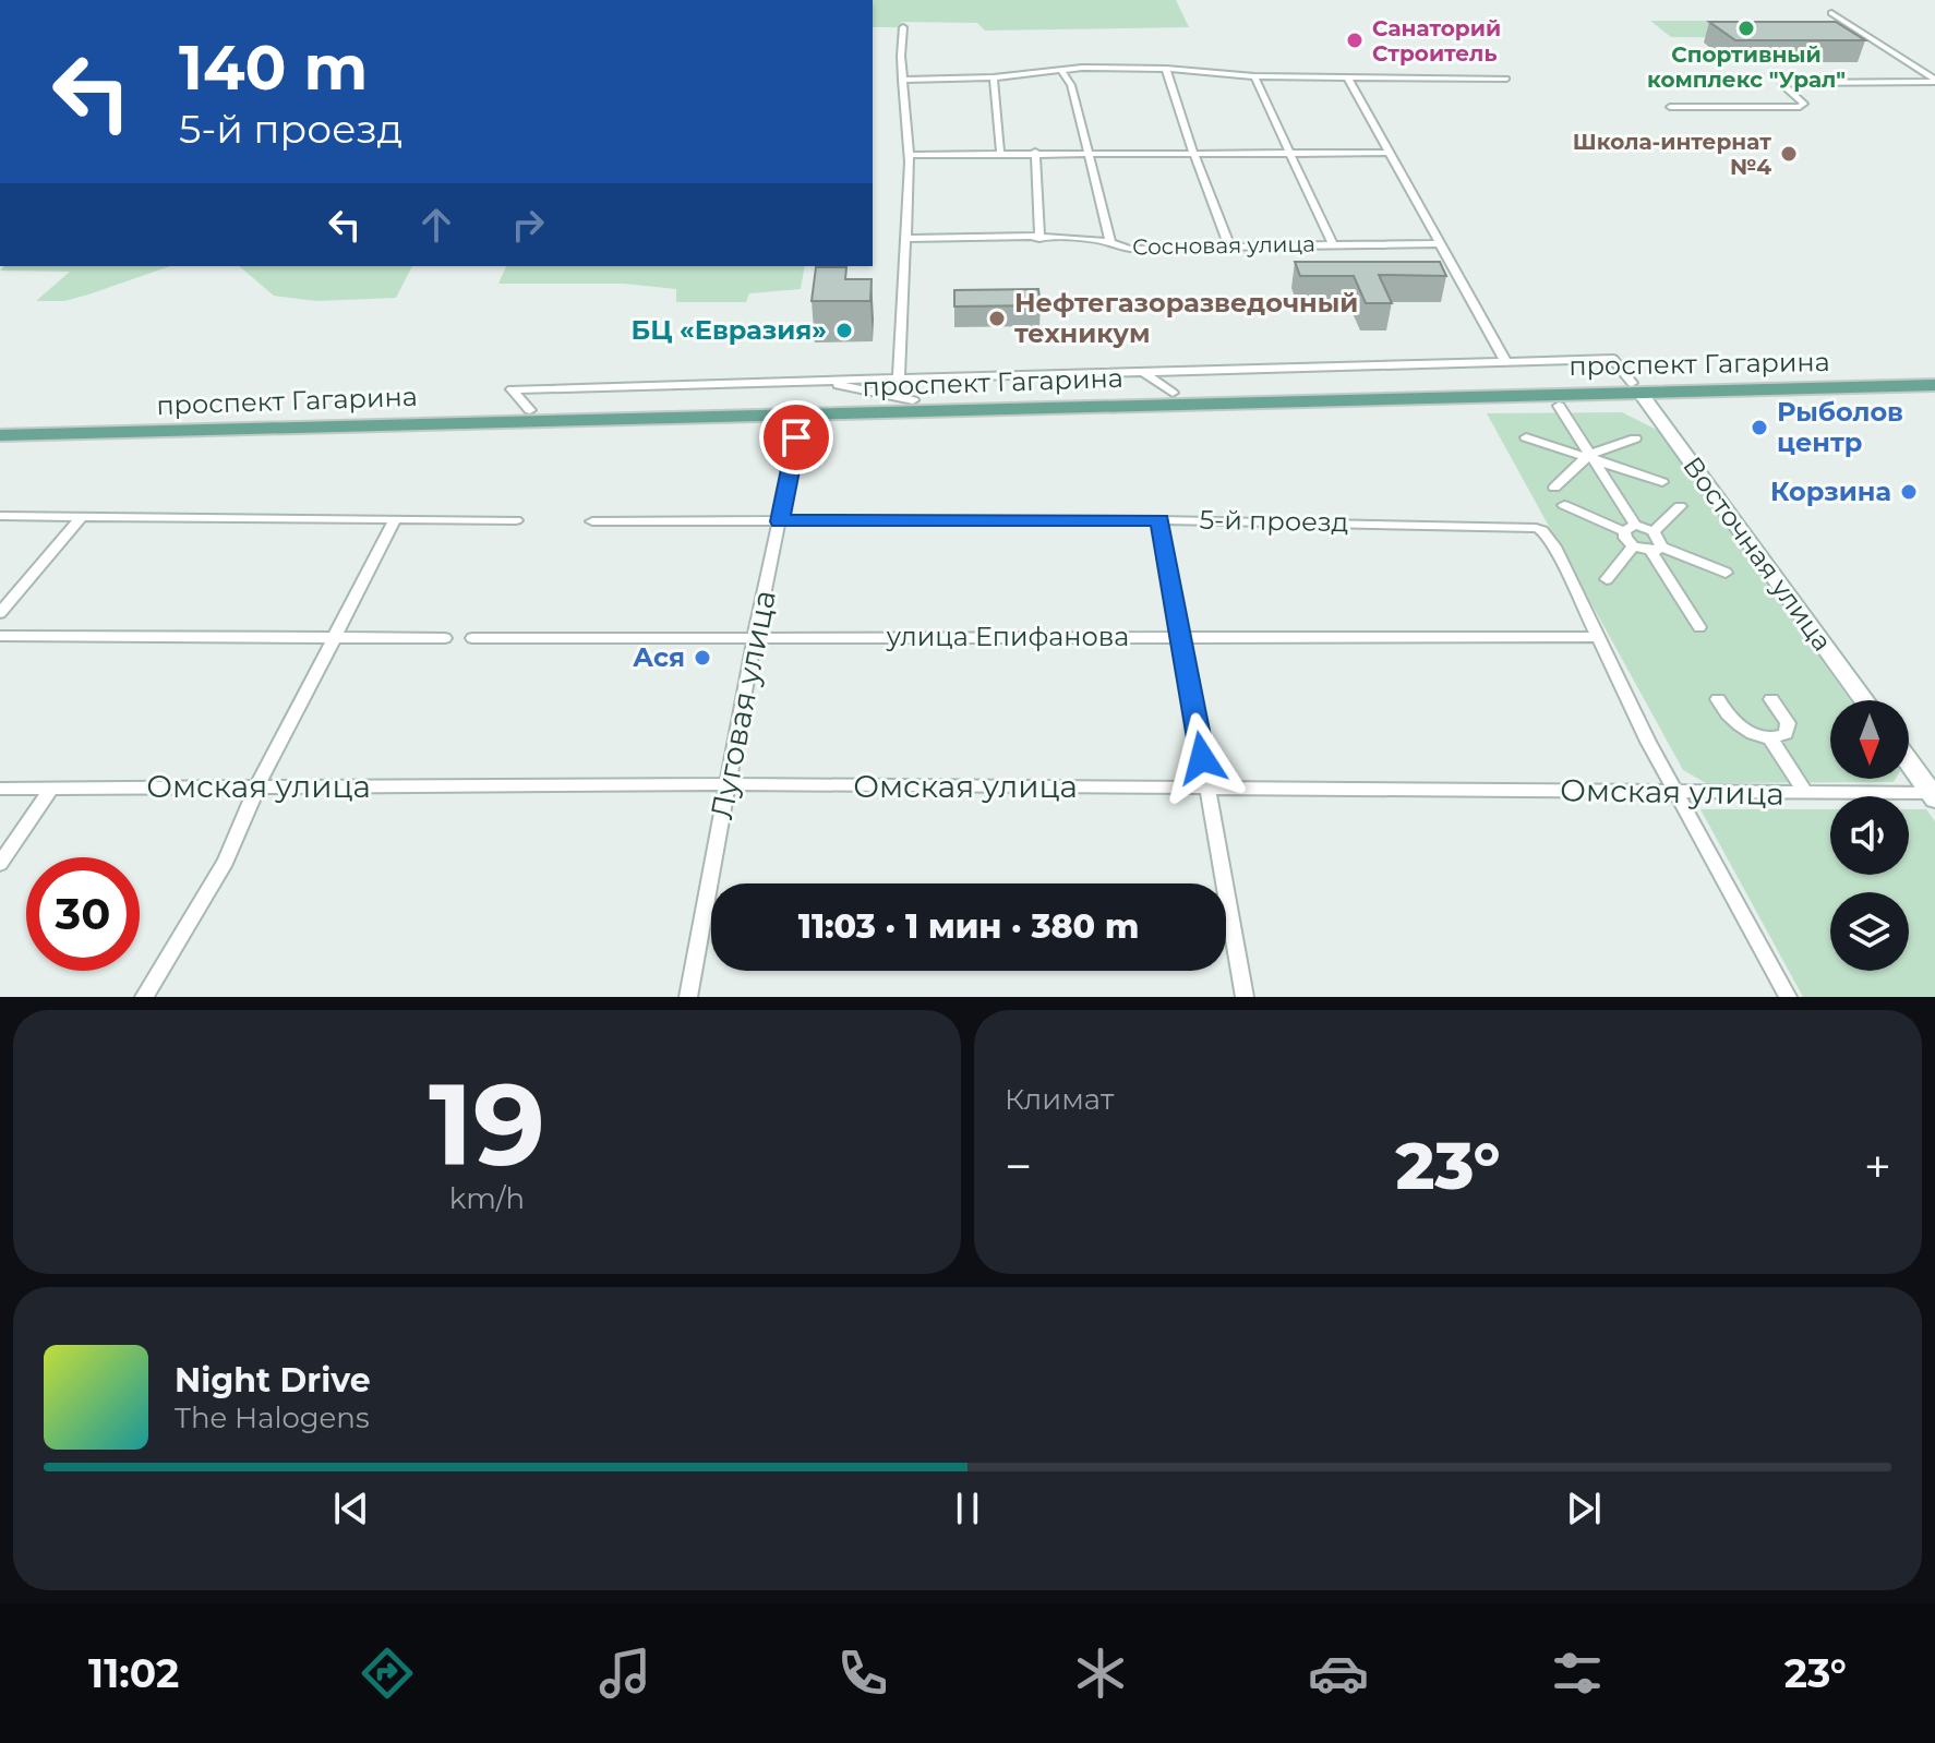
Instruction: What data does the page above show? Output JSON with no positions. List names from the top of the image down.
{
  "streets": {
    "main road": ["проспект Гагарина", "Восточная улица"],
    "street": [
      "Сосновая улица",
      "5-й проезд",
      "улица Епифанова",
      "Луговая улица",
      "Омская улица"
    ]
  },
  "crossings": [
    ["проспект Гагарина", "Восточная улица"],
    ["проспект Гагарина", "Луговая улица"],
    ["5-й проезд", "улица Епифанова"],
    ["5-й проезд", "Луговая улица"],
    ["улица Епифанова", "Луговая улица"],
    ["Луговая улица", "Омская улица"]
  ],
  "places": [
    "Спортивный комплекс \"Урал\"",
    "Санаторий Строитель",
    "Школа-интернат №4",
    "Нефтегазоразведочный техникум",
    "БЦ «Евразия»",
    "Рыболов центр",
    "Корзина",
    "Ася"
  ],
  "north": "bottom",
  "page": {
    "turn": ["140 m", "5-й проезд"],
    "limit": "30",
    "trip": "11:03 · 1 мин · 380 m",
    "tile": [
      ["19", "km/h"],
      "Климат"
    ],
    "heat": ["−", "23°", "+"],
    "song": ["Night Drive", "The Halogens"],
    "tabs": ["11:02", "23°"]
  }
}
